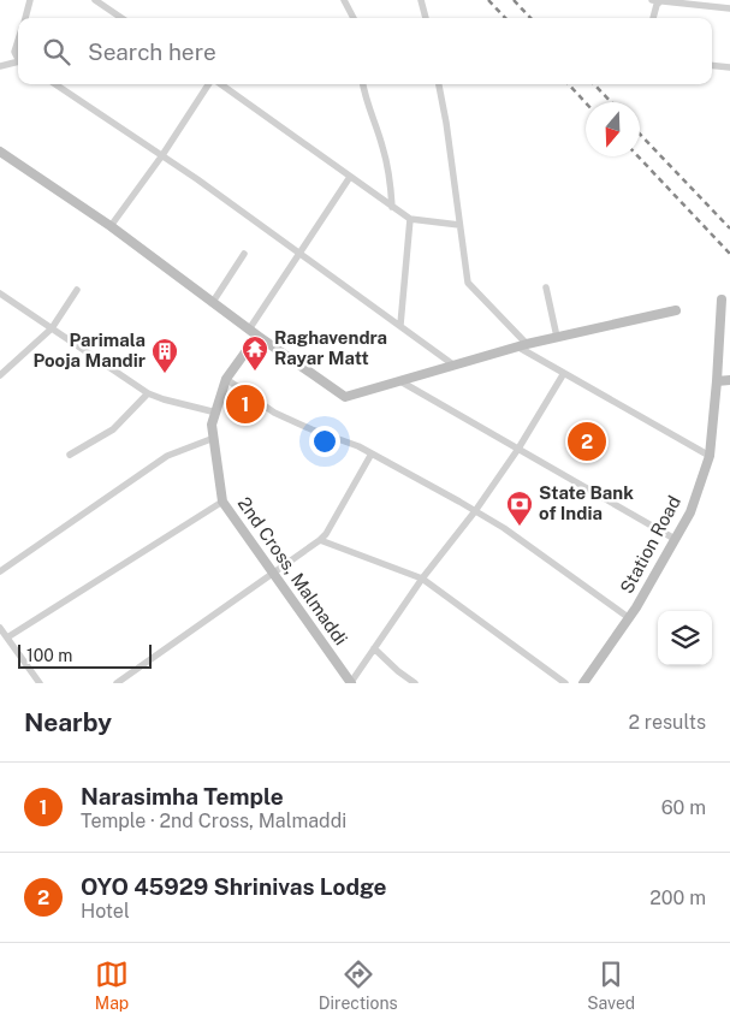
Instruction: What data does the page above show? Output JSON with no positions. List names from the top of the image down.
{
  "streets": {
    "street": ["Station Road", "2nd Cross, Malmaddi"]
  },
  "places": {
    "temple": ["Raghavendra Rayar Matt"],
    "building": ["Parimala Pooja Mandir"],
    "bank": ["State Bank of India"]
  },
  "scale_bar": "100 m",
  "north": "bottom",
  "page": {
    "search": "Search here",
    "pins": ["1", "2"],
    "scale": "100 m",
    "heading": ["Nearby", "2 results"],
    "list": [
      {
        "mark": "1",
        "name": "Narasimha Temple",
        "note": "Temple · 2nd Cross, Malmaddi",
        "value": "60 m"
      },
      {
        "mark": "2",
        "name": "OYO 45929 Shrinivas Lodge",
        "note": "Hotel",
        "value": "200 m"
      }
    ],
    "nav": ["Map", "Directions", "Saved"]
  }
}
